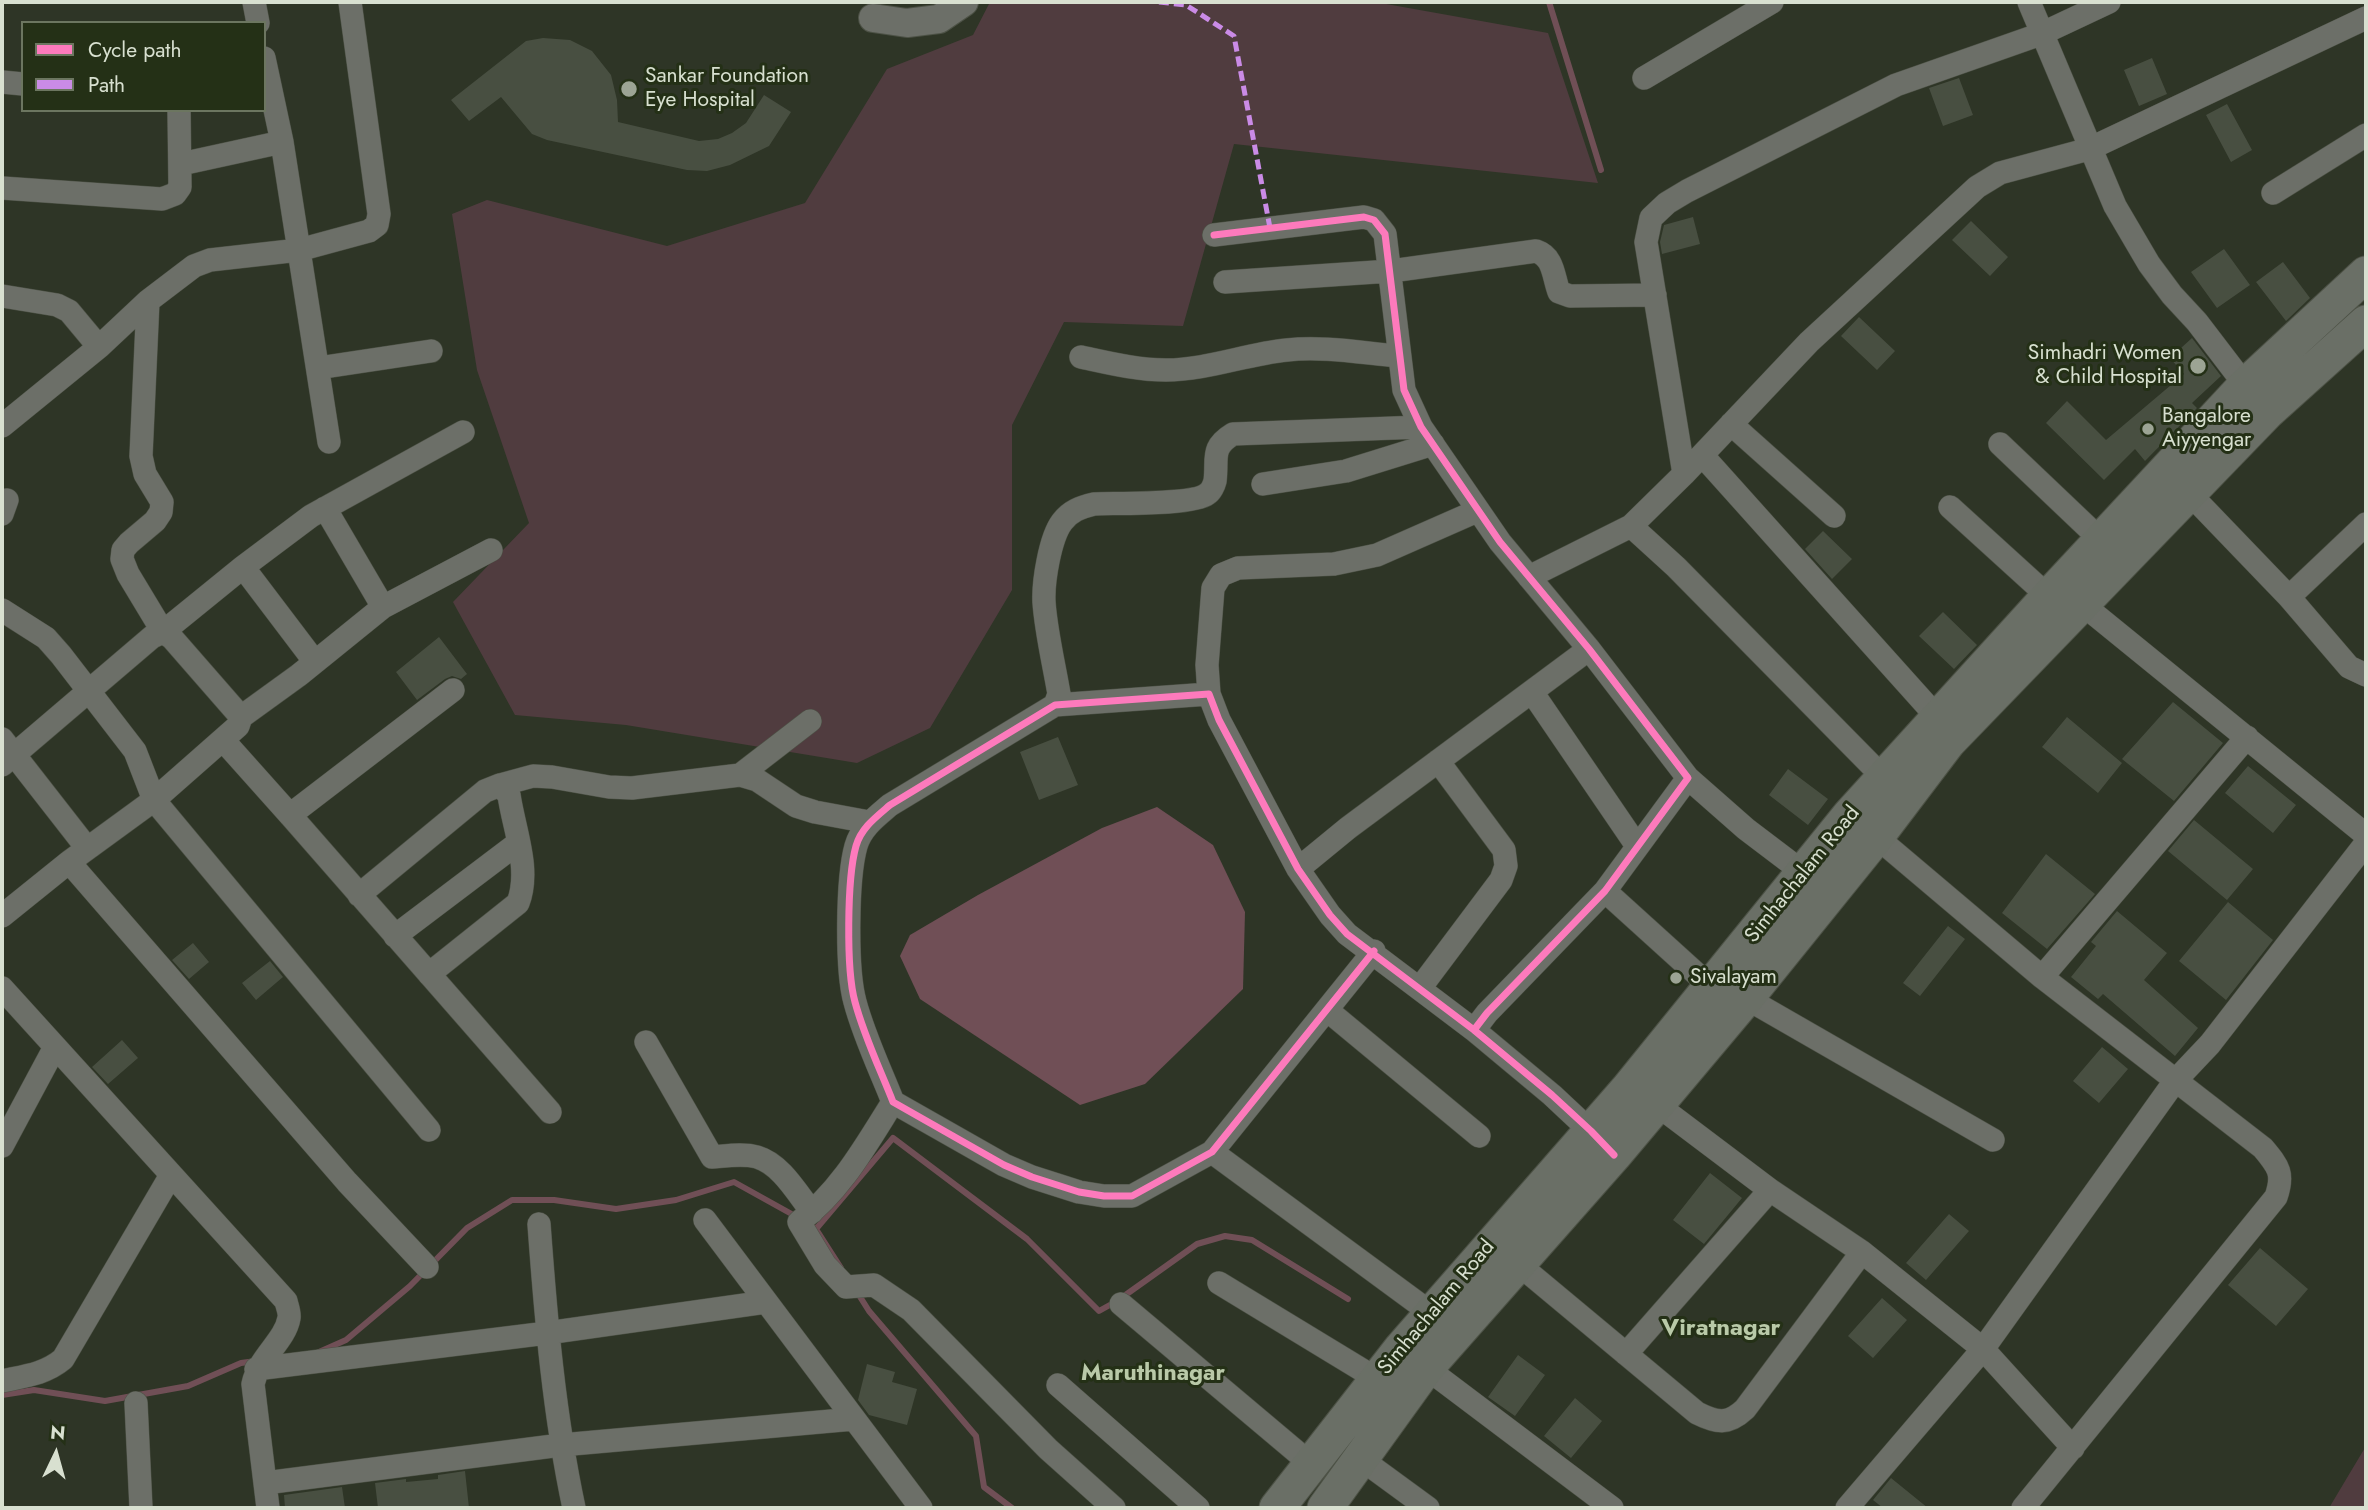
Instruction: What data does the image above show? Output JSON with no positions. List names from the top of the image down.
{
  "streets": {
    "main road": ["Simhachalam Road"]
  },
  "districts": ["Viratnagar", "Maruthinagar"],
  "places": [
    "Sankar Foundation Eye Hospital",
    "Simhadri Women & Child Hospital",
    "Bangalore Aiyyengar",
    "Sivalayam"
  ],
  "legend": ["Cycle path", "Path"],
  "north": "top"
}
